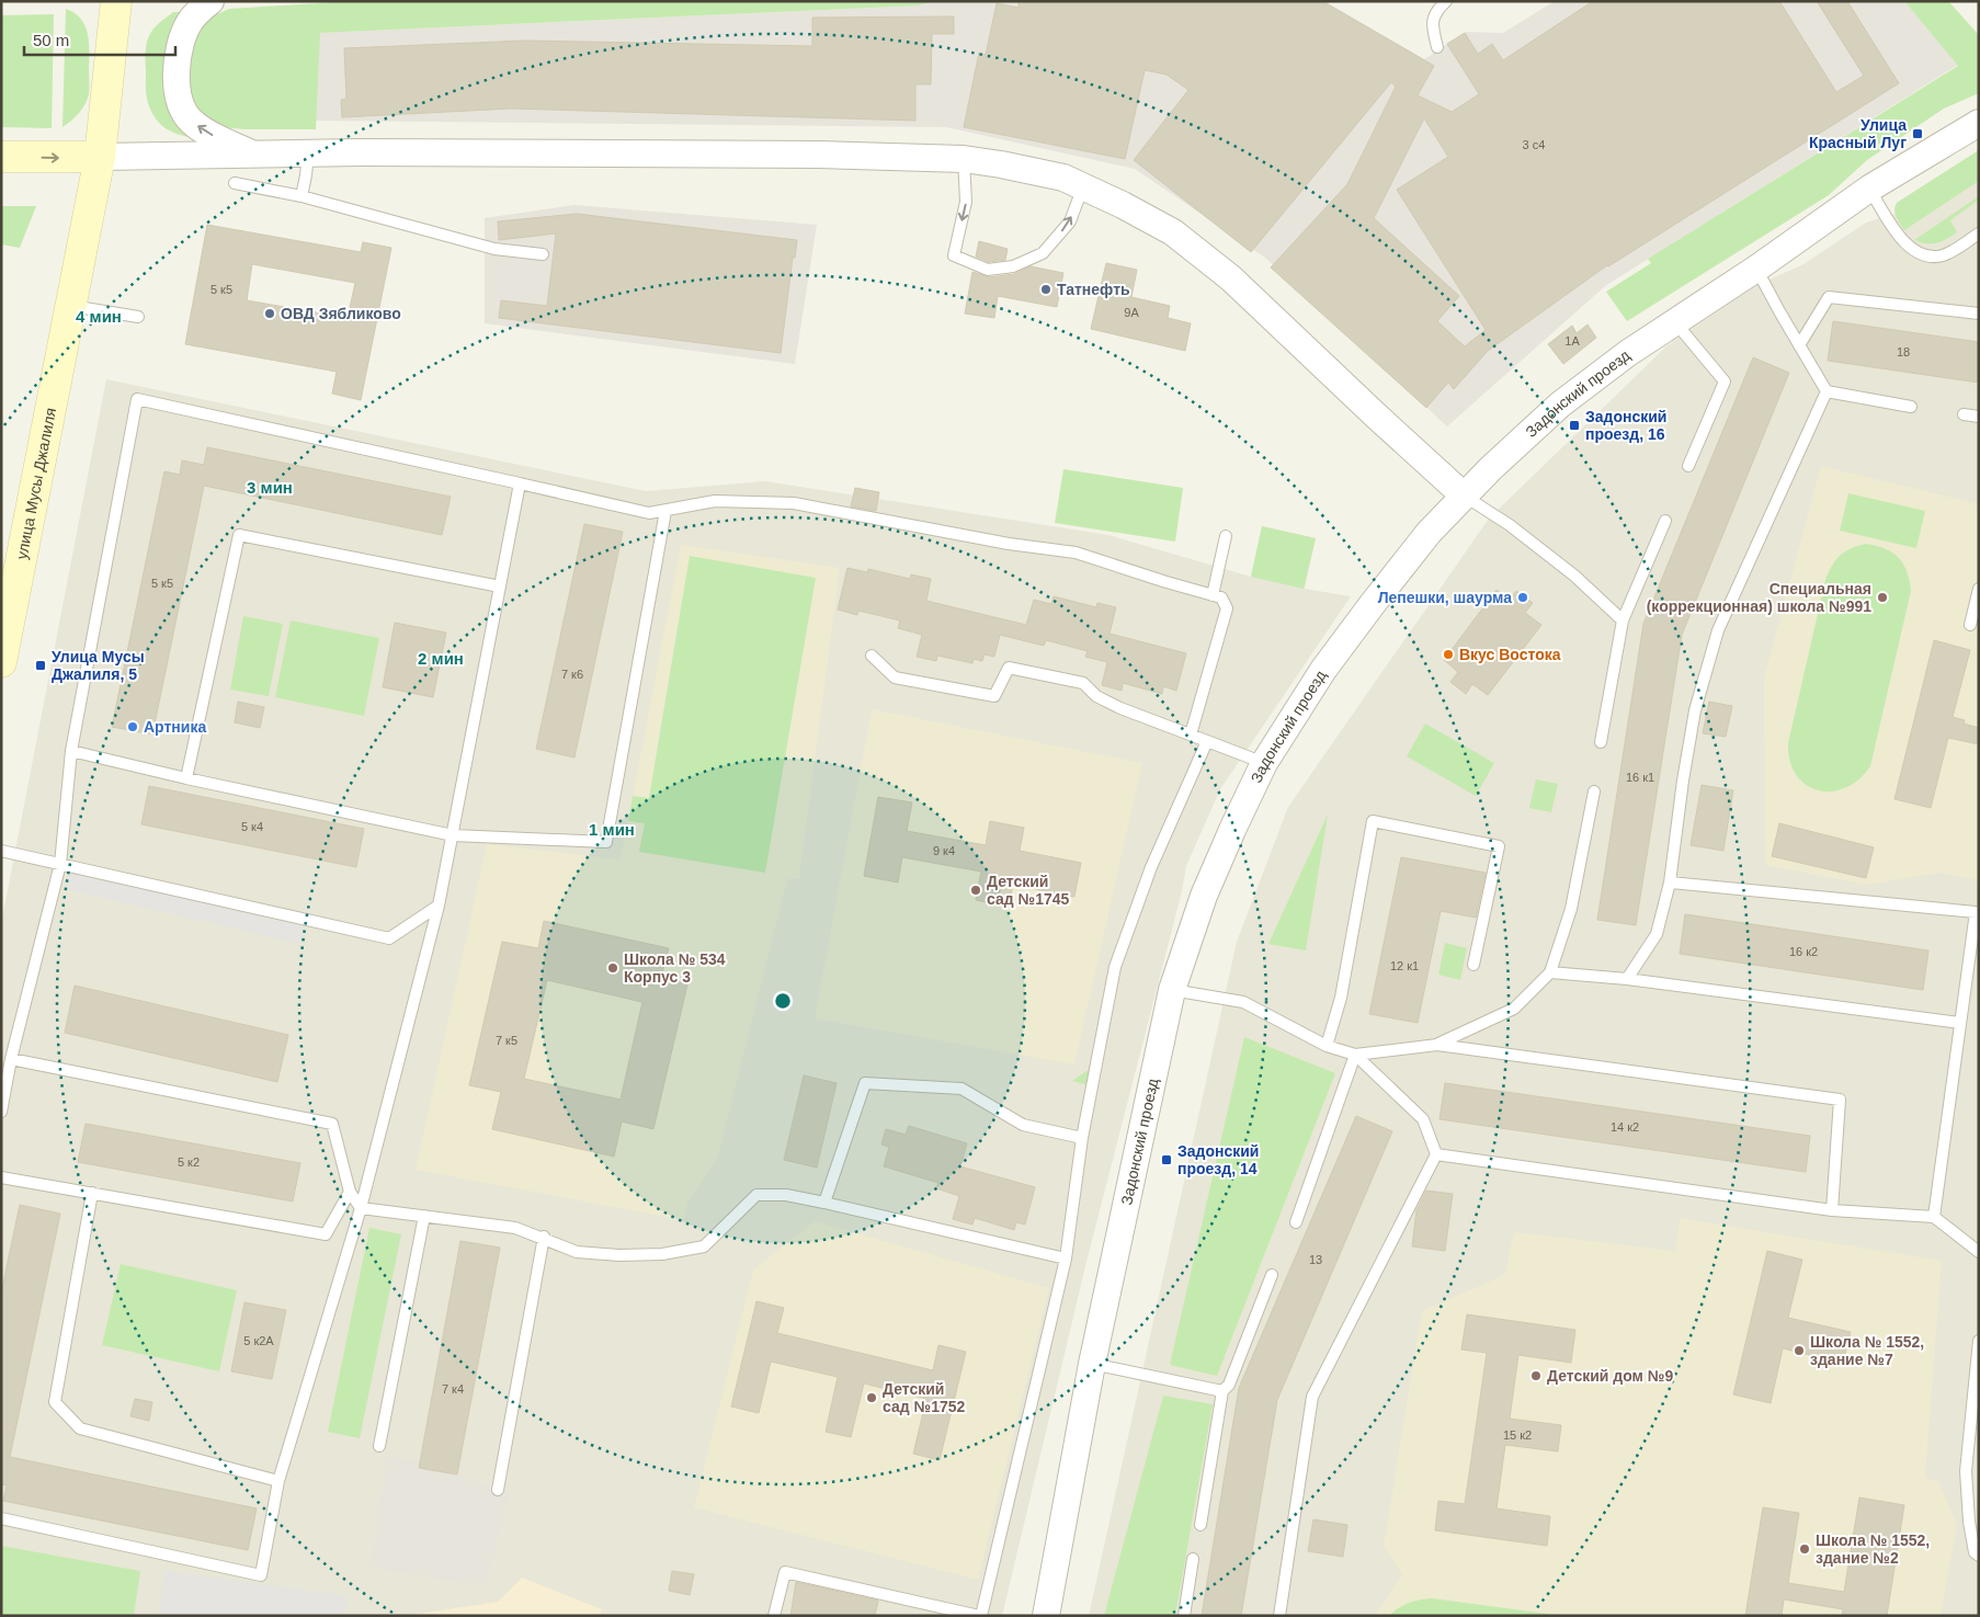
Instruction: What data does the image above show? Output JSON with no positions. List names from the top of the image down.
{
  "streets": {
    "main road": ["улица Мусы Джалиля"],
    "street": ["Задонский проезд"]
  },
  "places": {
    "transit": [
      "Улица Красный Луг",
      "Задонский проезд, 16",
      "Улица Мусы Джалиля, 5",
      "Задонский проезд, 14"
    ],
    "other": [
      "Татнефть",
      "ОВД Зябликово",
      "Лепешки, шаурма",
      "Специальная (коррекционная) школа №991",
      "Вкус Востока",
      "Артника",
      "Детский сад №1745",
      "Школа № 534 Корпус 3",
      "Школа № 1552, здание №7",
      "Детский дом №9",
      "Детский сад №1752",
      "Школа № 1552, здание №2"
    ]
  },
  "house_numbers": [
    "3 с4",
    "5 к5",
    "9А",
    "1А",
    "18",
    "5 к5",
    "7 к6",
    "16 к1",
    "5 к4",
    "9 к4",
    "16 к2",
    "12 к1",
    "7 к5",
    "14 к2",
    "5 к2",
    "13",
    "5 к2А",
    "7 к4",
    "15 к2"
  ],
  "scale_bar": "50 m",
  "rings": [
    "4 мин",
    "3 мин",
    "2 мин",
    "1 мин"
  ]
}
